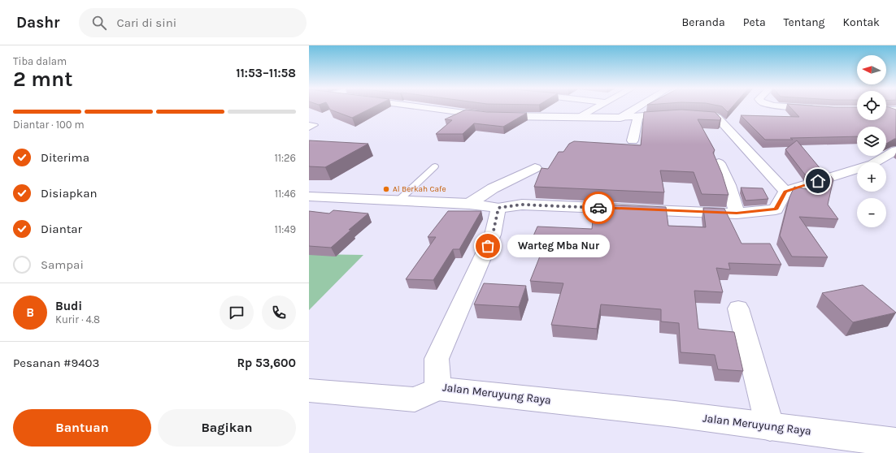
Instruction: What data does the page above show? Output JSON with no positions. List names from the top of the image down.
{
  "streets": {
    "street": ["Jalan Meruyung Raya"]
  },
  "places": ["Al Berkah Cafe", "Warteg Mba Nur"],
  "north": "left",
  "page": {
    "header": "Dashr",
    "search": "Cari di sini",
    "nav": [
      "Beranda",
      "Peta",
      "Tentang",
      "Kontak"
    ],
    "heading": ["2 mnt", "Tiba dalam", "11:53–11:58"],
    "panel": [
      "Budi",
      "Kurir · 4.8",
      "Pesanan #9403",
      "Rp 53,600"
    ],
    "map_buttons": ["+", "−"],
    "bar": "Diantar · 100 m",
    "list": [
      ["Diterima", "11:26"],
      ["Disiapkan", "11:46"],
      ["Diantar", "11:49"],
      "Sampai"
    ],
    "bubble": "Warteg Mba Nur",
    "round": "B",
    "buttons": ["Bantuan", "Bagikan"]
  }
}
